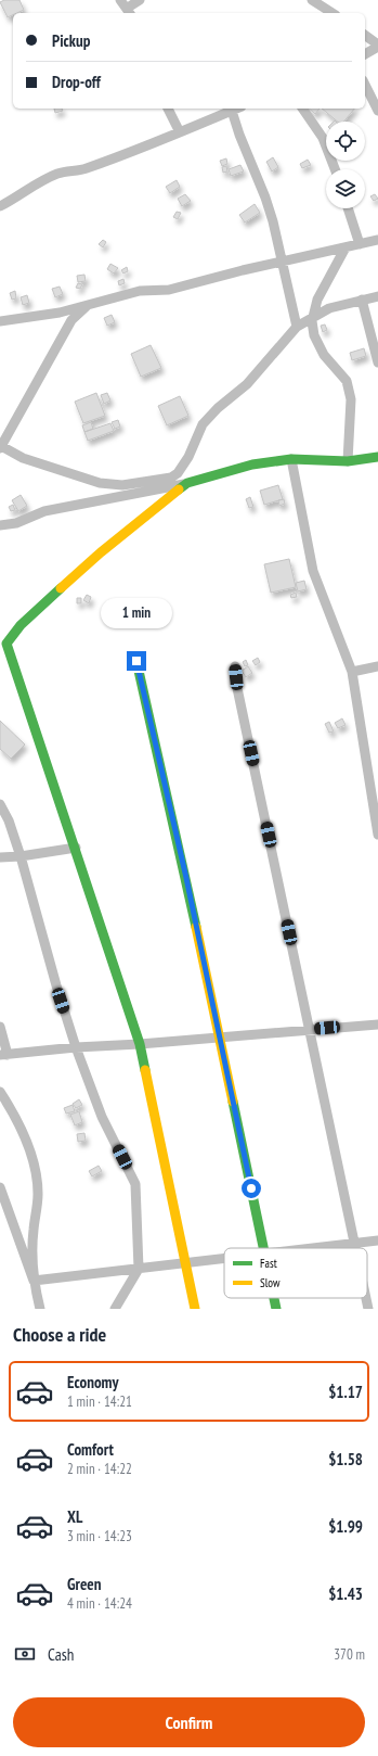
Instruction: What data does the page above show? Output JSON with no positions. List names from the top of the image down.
{
  "legend": ["Fast", "Slow"],
  "page": {
    "banner": ["Pickup", "Drop-off"],
    "bubble": "1 min",
    "heading": "Choose a ride",
    "list": [
      {
        "name": "Economy",
        "note": "1 min · 14:21",
        "value": "$1.17"
      },
      {
        "name": "Comfort",
        "note": "2 min · 14:22",
        "value": "$1.58"
      },
      {
        "name": "XL",
        "note": "3 min · 14:23",
        "value": "$1.99"
      },
      {
        "name": "Green",
        "note": "4 min · 14:24",
        "value": "$1.43"
      }
    ],
    "pay": ["Cash", "370 m"],
    "buttons": "Confirm"
  }
}
